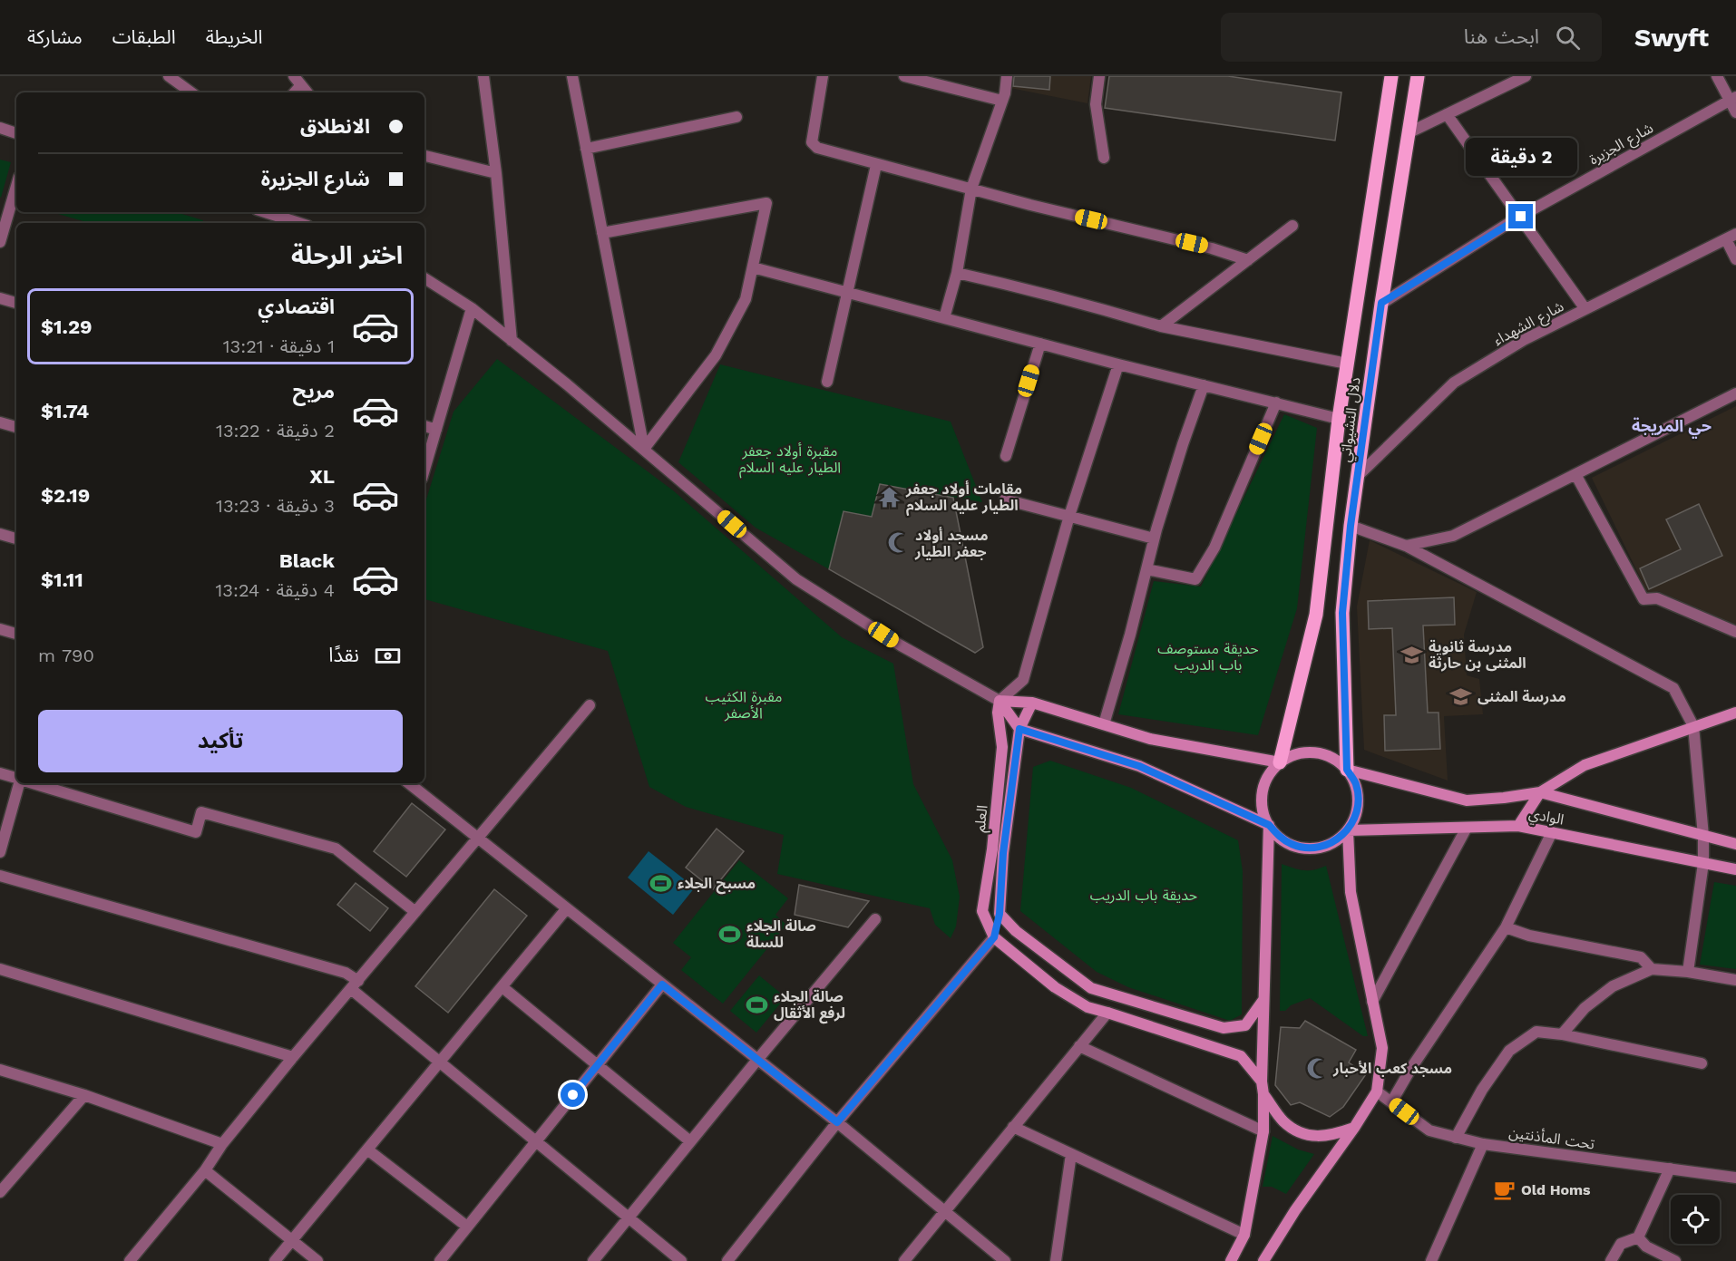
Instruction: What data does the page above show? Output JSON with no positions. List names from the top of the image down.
{
  "streets": {
    "main road": ["دلال النشيواتي", "الوادي", "العلم"],
    "street": ["شارع الجزيرة", "شارع الشهداء", "تحت المأذنتين"]
  },
  "crossings": [
    ["شارع الجزيرة", "دلال النشيواتي"],
    ["شارع الشهداء", "دلال النشيواتي"],
    ["دلال النشيواتي", "الوادي"]
  ],
  "districts": ["حي المريجة"],
  "parks": [
    "مقبرة أولاد جعفر الطيار عليه السلام",
    "حديقة مستوصف باب الدريب",
    "مقبرة الكثيب الأصفر",
    "حديقة باب الدريب"
  ],
  "places": {
    "temple": ["مقامات أولاد جعفر الطيار عليه السلام"],
    "mosque": ["مسجد أولاد جعفر الطيار", "مسجد كعب الأحبار"],
    "school or university": ["مدرسة ثانوية المثنى بن حارثة", "مدرسة المثنى"],
    "sports": ["مسبح الجلاء", "صالة الجلاء للسلة", "صالة الجلاء لرفع الأثقال"],
    "cafe": ["Old Homs"]
  },
  "page": {
    "header": "Swyft",
    "search": "ابحث هنا",
    "nav": ["الخريطة", "الطبقات", "مشاركة"],
    "banner": ["الانطلاق", "شارع الجزيرة"],
    "bubble": "2 دقيقة",
    "heading": "اختر الرحلة",
    "list": [
      {
        "name": "اقتصادي",
        "note": "1 دقيقة · 13:21",
        "value": "$1.29"
      },
      {
        "name": "مريح",
        "note": "2 دقيقة · 13:22",
        "value": "$1.74"
      },
      {
        "name": "XL",
        "note": "3 دقيقة · 13:23",
        "value": "$2.19"
      },
      {
        "name": "Black",
        "note": "4 دقيقة · 13:24",
        "value": "$1.11"
      }
    ],
    "pay": ["نقدًا", "790 m"],
    "buttons": "تأكيد"
  }
}
